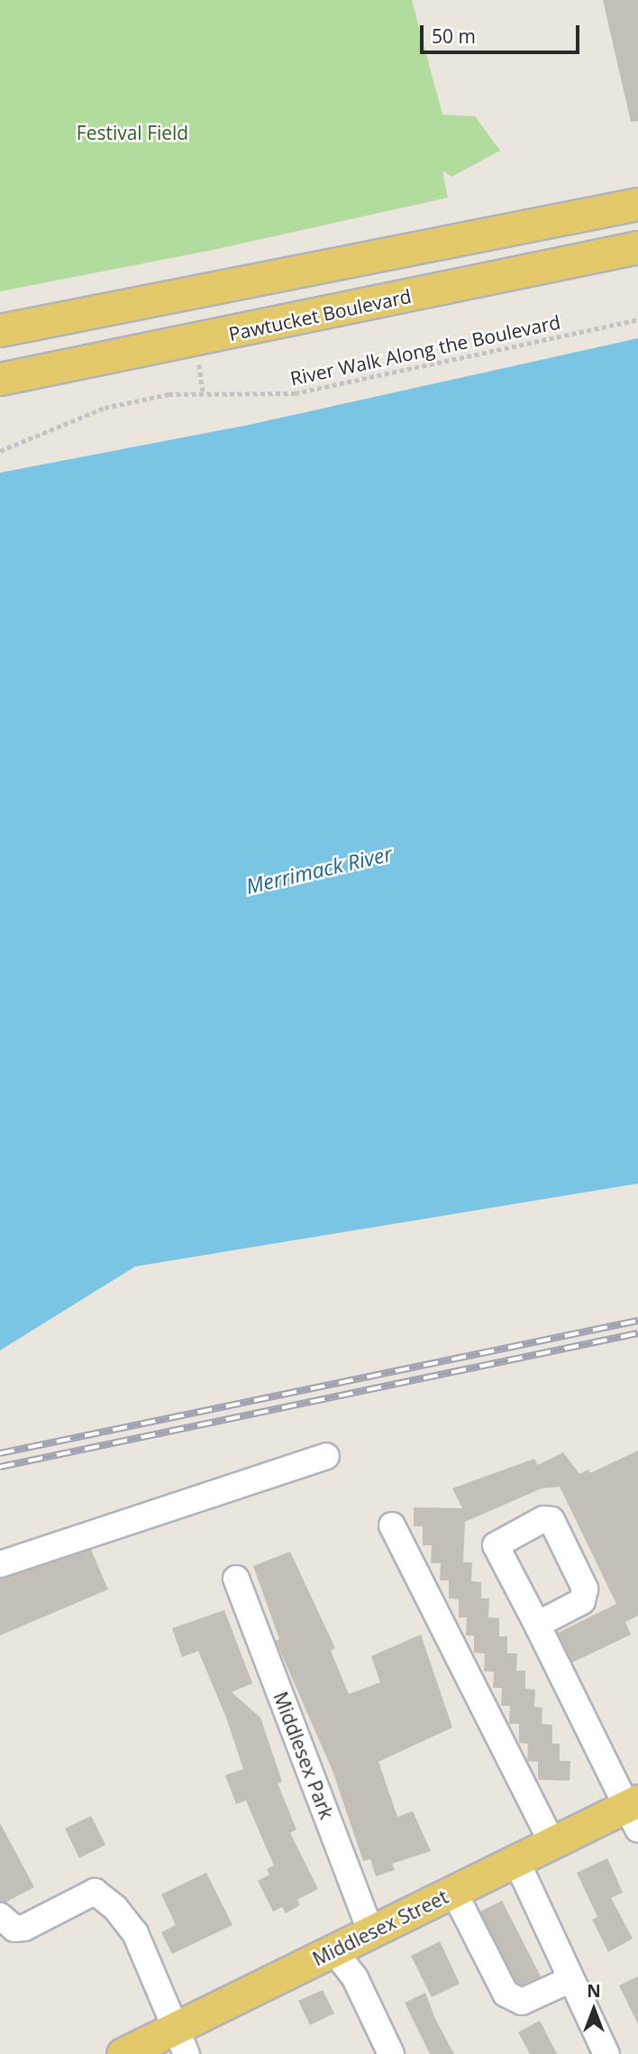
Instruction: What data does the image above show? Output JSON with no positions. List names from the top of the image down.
{
  "streets": {
    "main road": ["Pawtucket Boulevard", "Middlesex Street"],
    "street": ["Middlesex Park"],
    "path": ["River Walk Along the Boulevard"]
  },
  "crossings": [
    ["Middlesex Park", "Middlesex Street"]
  ],
  "water": ["Merrimack River"],
  "parks": ["Festival Field"],
  "scale_bar": "50 m",
  "north": "top"
}
